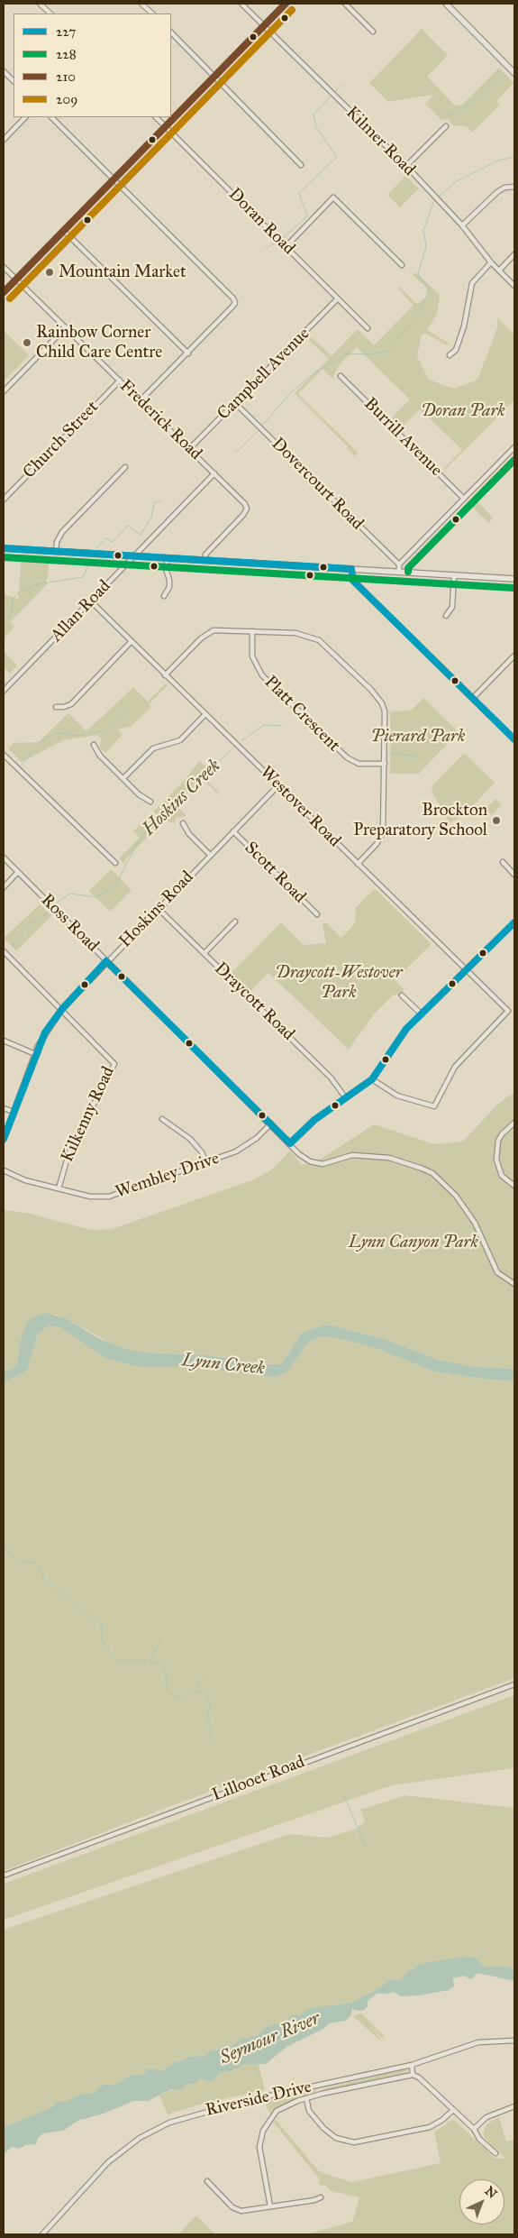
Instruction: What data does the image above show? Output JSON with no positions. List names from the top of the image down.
{
  "streets": {
    "street": [
      "Kilmer Road",
      "Doran Road",
      "Campbell Avenue",
      "Frederick Road",
      "Burrill Avenue",
      "Church Street",
      "Dovercourt Road",
      "Allan Road",
      "Platt Crescent",
      "Westover Road",
      "Scott Road",
      "Hoskins Road",
      "Ross Road",
      "Draycott Road",
      "Kilkenny Road",
      "Wembley Drive",
      "Lillooet Road",
      "Riverside Drive"
    ]
  },
  "crossings": [
    ["Doran Road", "Campbell Avenue"],
    ["Campbell Avenue", "Frederick Road"],
    ["Campbell Avenue", "Dovercourt Road"],
    ["Frederick Road", "Church Street"],
    ["Frederick Road", "Allan Road"],
    ["Allan Road", "Westover Road"],
    ["Westover Road", "Hoskins Road"],
    ["Scott Road", "Hoskins Road"],
    ["Hoskins Road", "Ross Road"],
    ["Hoskins Road", "Draycott Road"],
    ["Hoskins Road", "Kilkenny Road"],
    ["Ross Road", "Wembley Drive"],
    ["Kilkenny Road", "Wembley Drive"]
  ],
  "water": ["Hoskins Creek", "Lynn Creek", "Seymour River"],
  "parks": [
    "Doran Park",
    "Pierard Park",
    "Draycott-Westover Park",
    "Lynn Canyon Park"
  ],
  "places": ["Mountain Market", "Rainbow Corner Child Care Centre", "Brockton Preparatory School"],
  "lines": [
    "transit line 210",
    "transit line 209",
    "transit line 228",
    "transit line 227"
  ],
  "legend": [
    "227",
    "228",
    "210",
    "209"
  ],
  "north": "top right"
}
